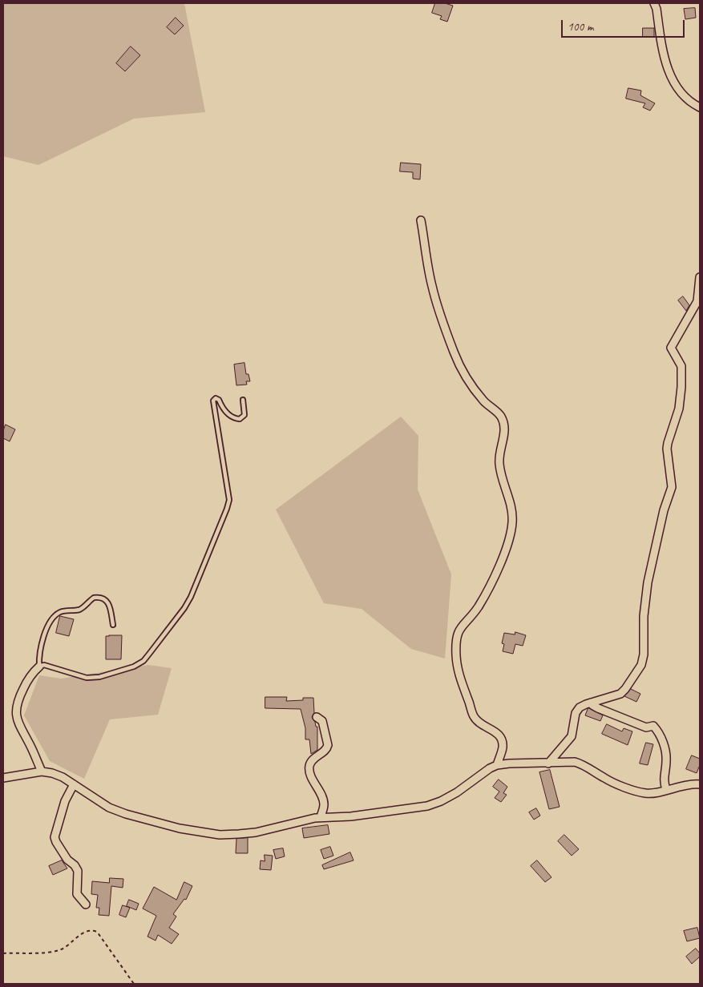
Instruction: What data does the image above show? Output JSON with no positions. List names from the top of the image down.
{
  "scale_bar": "100 m"
}
